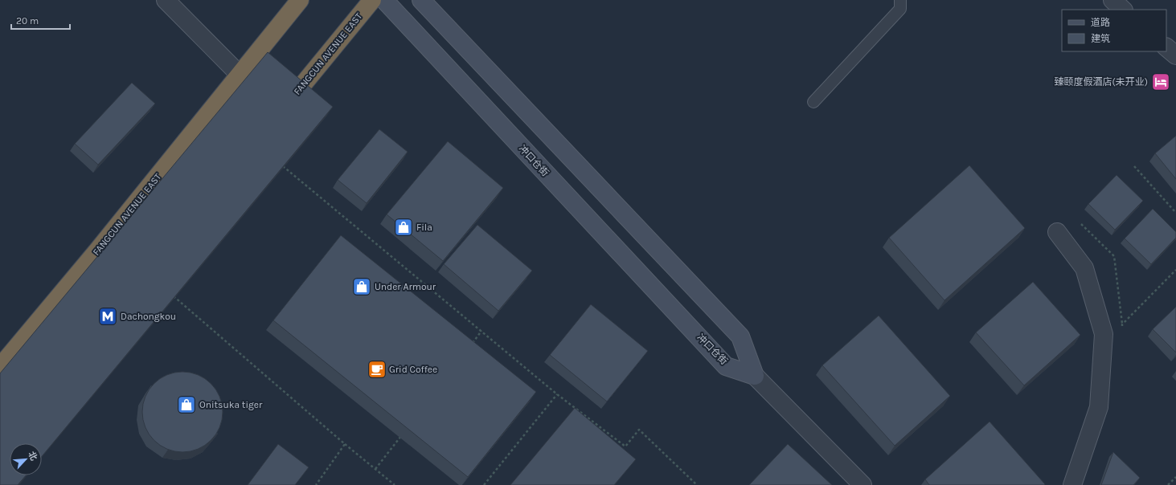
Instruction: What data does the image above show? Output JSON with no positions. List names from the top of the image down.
{
  "streets": {
    "highway": ["FANGCUN AVENUE EAST"],
    "street": ["冲口仓街"]
  },
  "places": {
    "hotel": ["臻颐度假酒店(未开业)"],
    "shop": ["Fila", "Under Armour", "Onitsuka tiger"],
    "metro station": ["Dachongkou"],
    "cafe": ["Grid Coffee"]
  },
  "legend": ["道路", "建筑"],
  "scale_bar": "20 m",
  "north": "top right"
}
